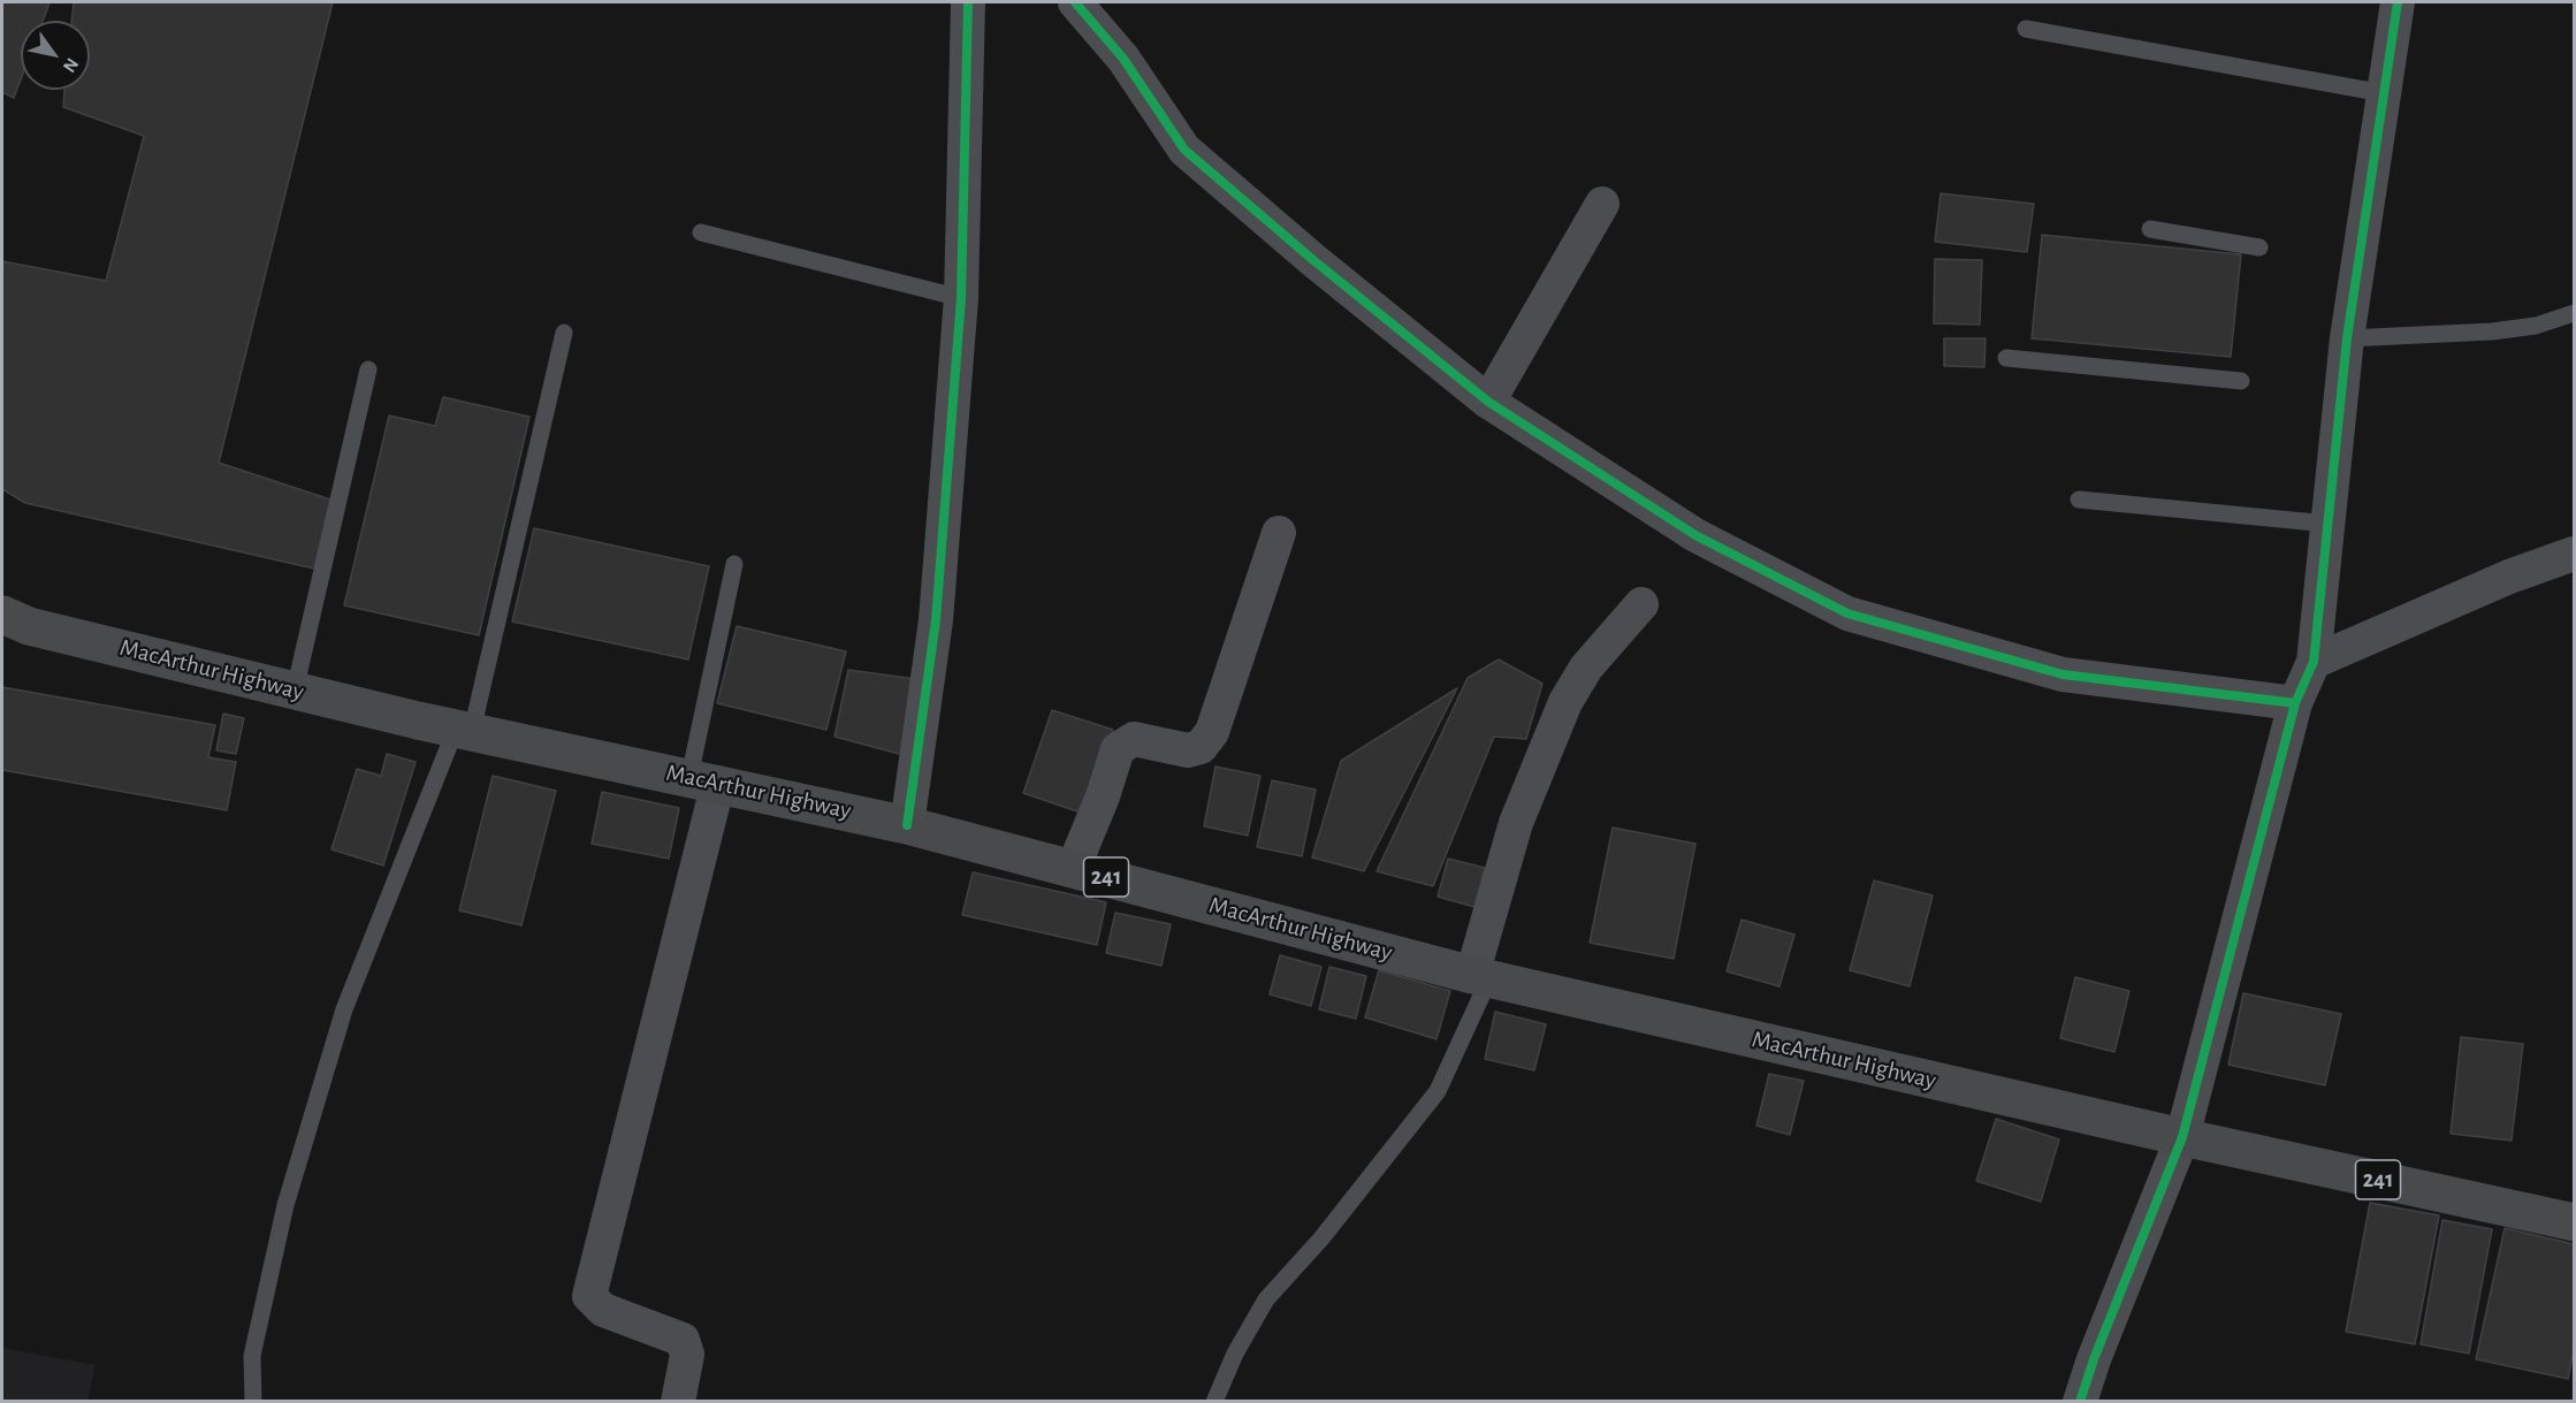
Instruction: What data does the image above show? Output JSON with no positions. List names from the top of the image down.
{
  "streets": {
    "main road": ["MacArthur Highway", "241"]
  },
  "north": "bottom right"
}
